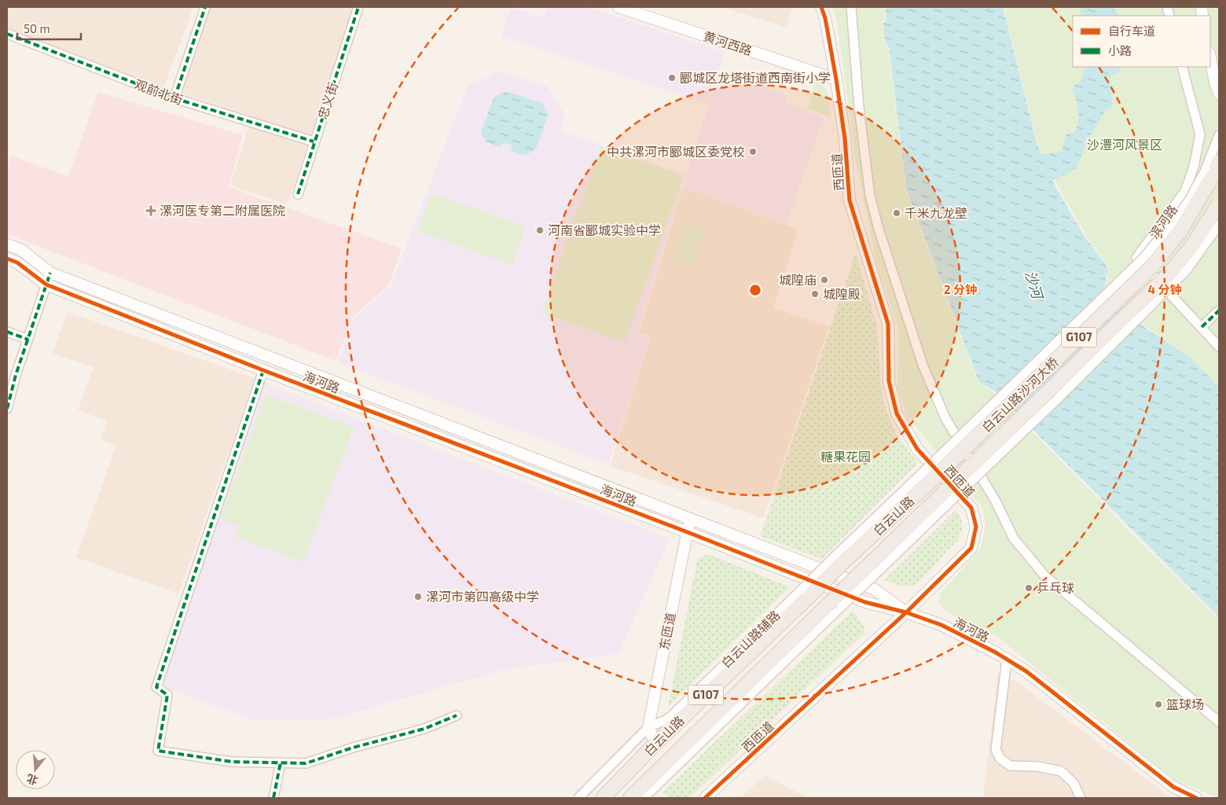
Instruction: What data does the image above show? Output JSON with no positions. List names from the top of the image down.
{
  "streets": {
    "highway": ["G107", "白云山路沙河大桥", "白云山路"],
    "street": [
      "黄河西路",
      "观前北街",
      "忠义街",
      "西匝道",
      "滨河路",
      "海河路",
      "东匝道",
      "白云山路辅路"
    ]
  },
  "crossings": [
    ["黄河西路", "西匝道"],
    ["观前北街", "忠义街"],
    ["西匝道", "海河路"],
    ["G107", "白云山路沙河大桥"],
    ["海河路", "东匝道"],
    ["白云山路沙河大桥", "白云山路"],
    ["白云山路", "白云山路辅路"],
    ["东匝道", "白云山路辅路"]
  ],
  "water": ["沙河"],
  "parks": ["沙澧河风景区", "糖果花园"],
  "places": {
    "other": [
      "郾城区龙塔街道西南街小学",
      "中共漯河市郾城区委党校",
      "千米九龙壁",
      "河南省郾城实验中学",
      "城隍庙",
      "城隍殿",
      "乒乓球",
      "漯河市第四高级中学",
      "篮球场"
    ],
    "health": ["漯河医专第二附属医院"]
  },
  "legend": ["自行车道", "小路"],
  "scale_bar": "50 m",
  "north": "bottom",
  "rings": ["2 分钟", "4 分钟"]
}
